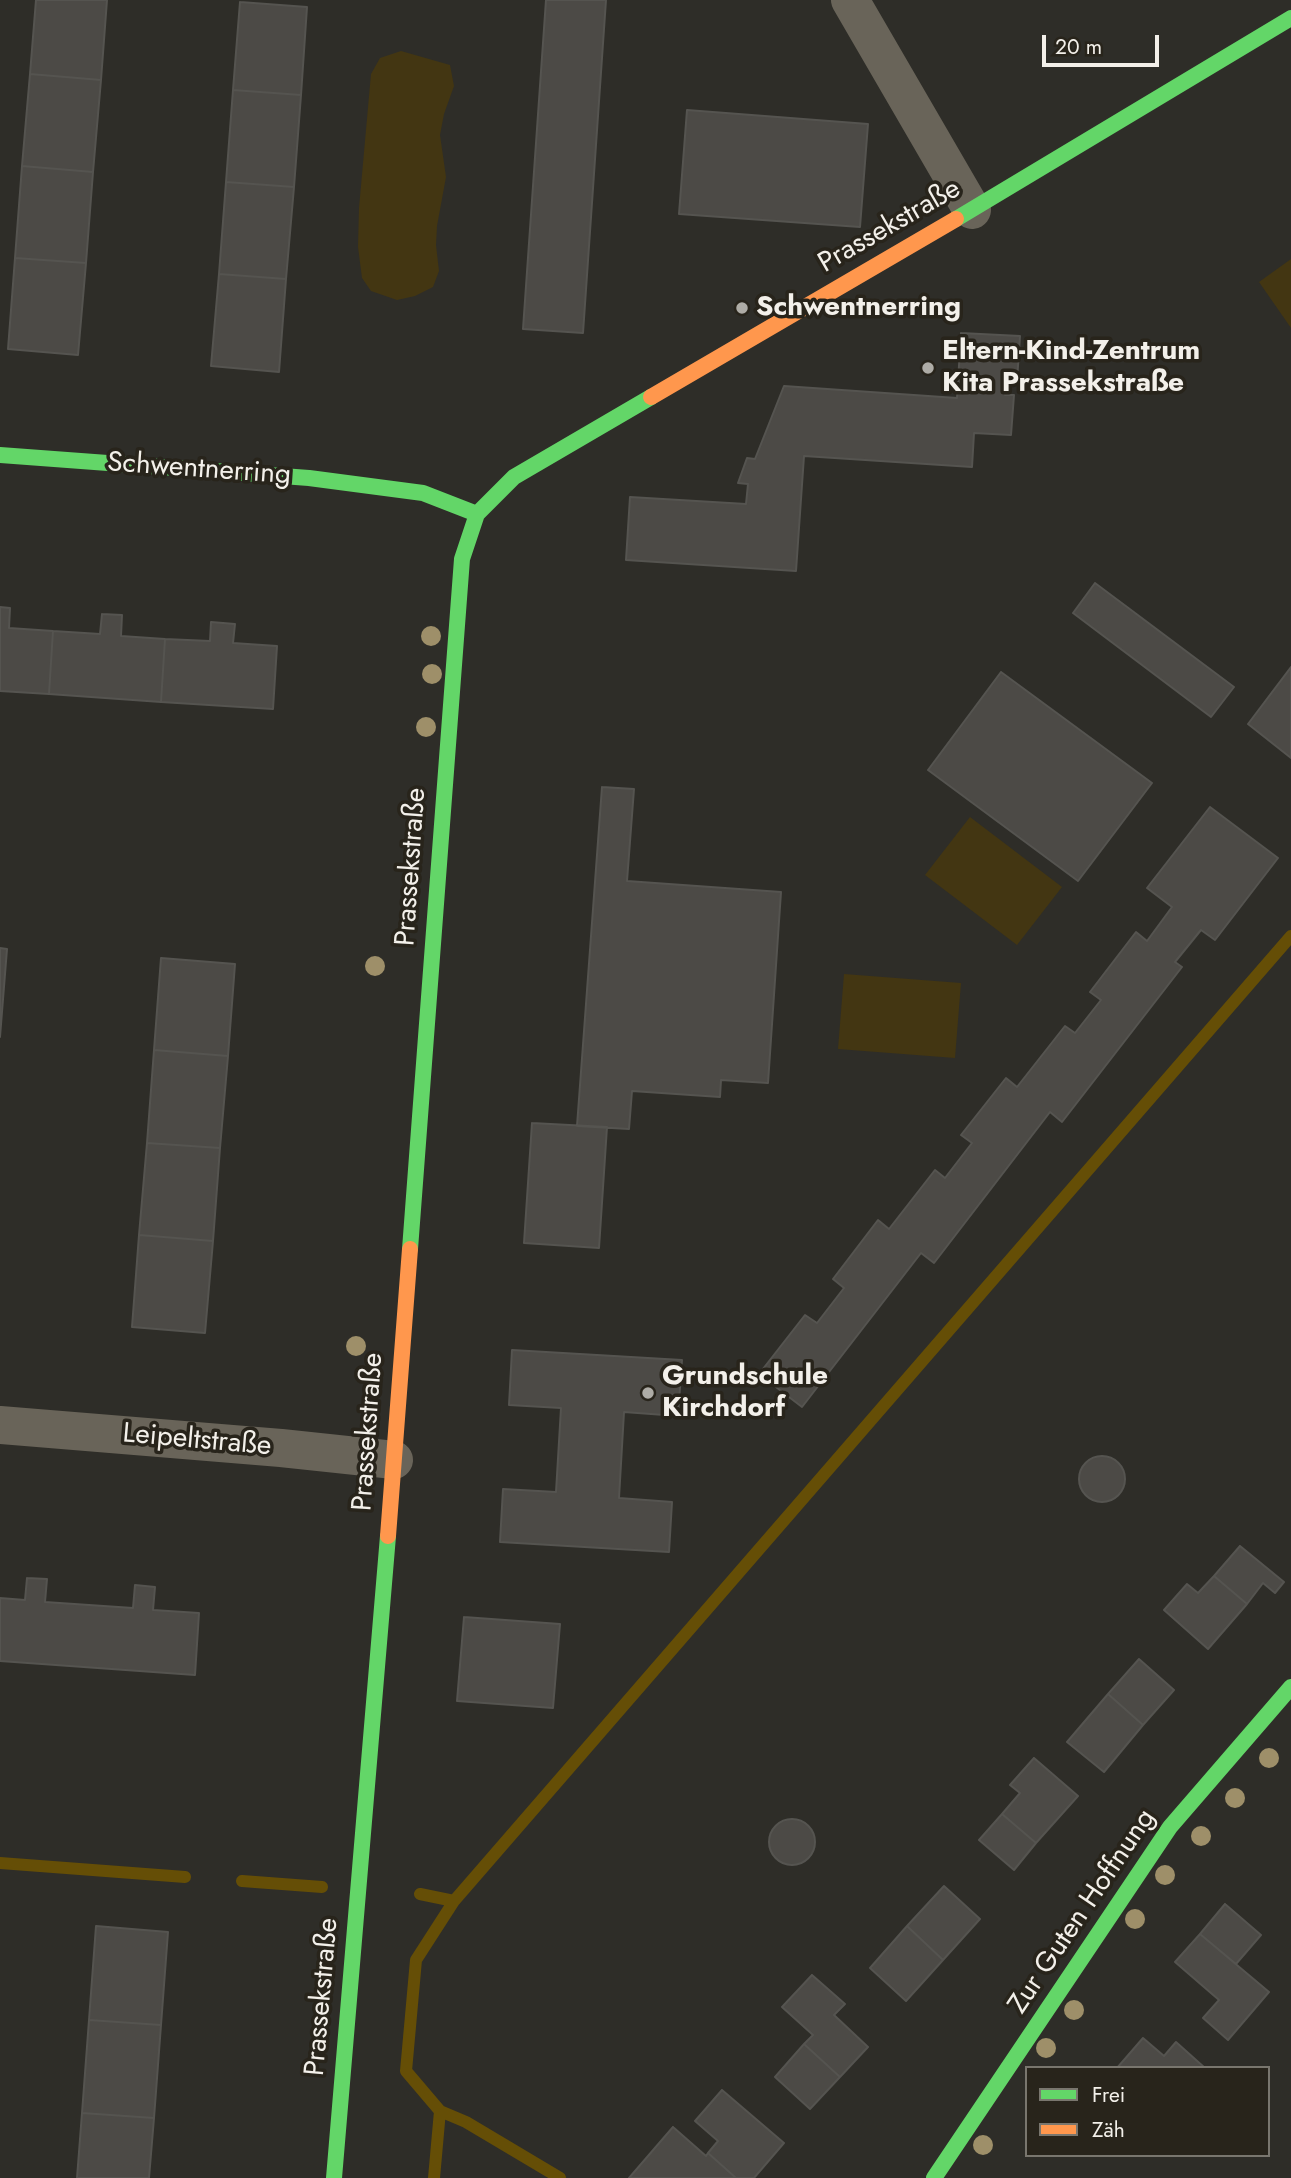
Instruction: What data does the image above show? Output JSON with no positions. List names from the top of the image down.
{
  "streets": {
    "street": [
      "Prassekstraße",
      "Schwentnerring",
      "Leipeltstraße",
      "Zur Guten Hoffnung"
    ]
  },
  "crossings": [
    ["Prassekstraße", "Schwentnerring"],
    ["Prassekstraße", "Leipeltstraße"]
  ],
  "places": ["Schwentnerring", "Eltern-Kind-Zentrum Kita Prassekstraße", "Grundschule Kirchdorf"],
  "legend": ["Frei", "Zäh"],
  "scale_bar": "20 m"
}
